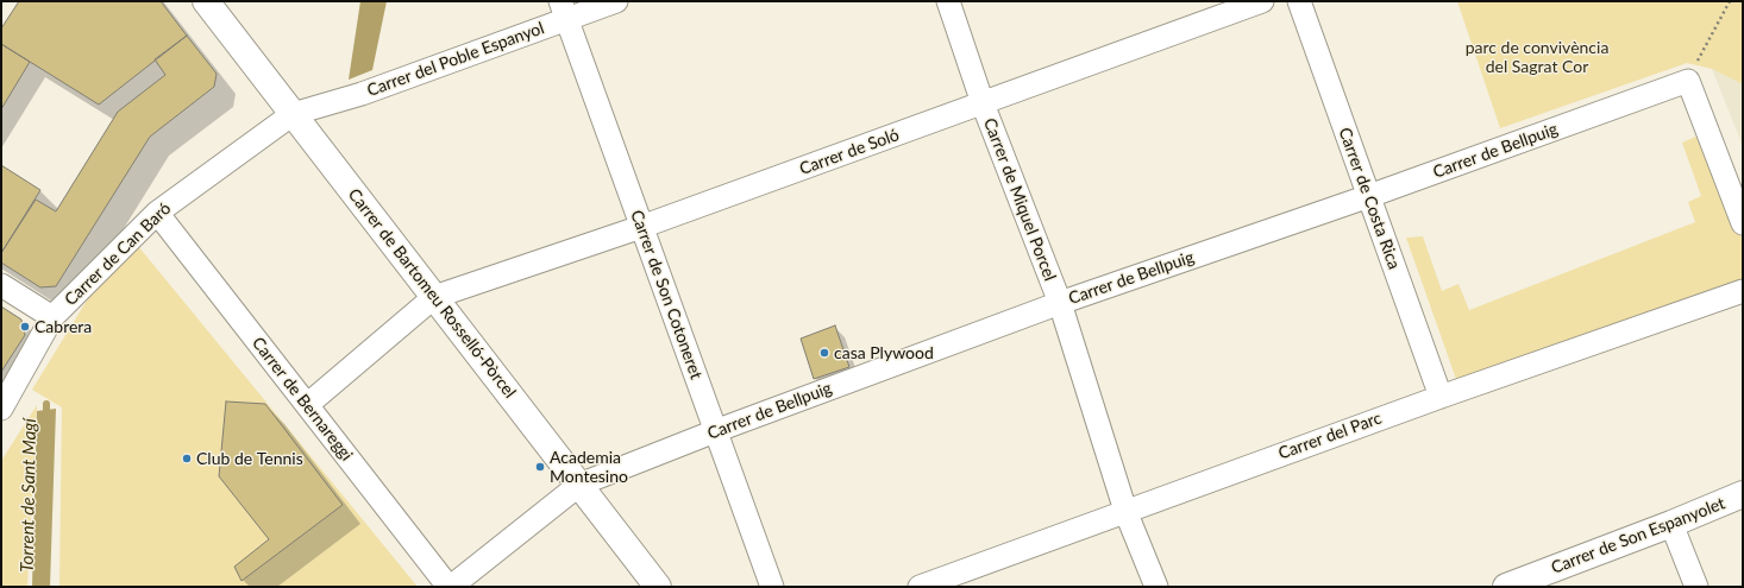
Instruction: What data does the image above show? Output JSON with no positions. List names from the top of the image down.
{
  "streets": {
    "street": [
      "Carrer del Poble Espanyol",
      "Carrer de Bellpuig",
      "Carrer de Soló",
      "Carrer de Costa Rica",
      "Carrer de Miquel Porcel",
      "Carrer de Can Baró",
      "Carrer de Bartomeu Rosselló-Pòrcel",
      "Carrer de Son Cotoneret",
      "Carrer de Bernareggi",
      "Carrer del Parc",
      "Carrer de Son Espanyolet"
    ]
  },
  "crossings": [
    ["Carrer del Poble Espanyol", "Carrer de Can Baró"],
    ["Carrer del Poble Espanyol", "Carrer de Bartomeu Rosselló-Pòrcel"],
    ["Carrer del Poble Espanyol", "Carrer de Son Cotoneret"],
    ["Carrer de Bellpuig", "Carrer de Costa Rica"],
    ["Carrer de Bellpuig", "Carrer de Miquel Porcel"],
    ["Carrer de Bellpuig", "Carrer de Bartomeu Rosselló-Pòrcel"],
    ["Carrer de Bellpuig", "Carrer de Son Cotoneret"],
    ["Carrer de Bellpuig", "Carrer de Bernareggi"],
    ["Carrer de Soló", "Carrer de Miquel Porcel"],
    ["Carrer de Soló", "Carrer de Bartomeu Rosselló-Pòrcel"],
    ["Carrer de Soló", "Carrer de Son Cotoneret"],
    ["Carrer de Costa Rica", "Carrer del Parc"],
    ["Carrer de Miquel Porcel", "Carrer del Parc"],
    ["Carrer de Can Baró", "Carrer de Bartomeu Rosselló-Pòrcel"],
    ["Carrer de Can Baró", "Carrer de Bernareggi"]
  ],
  "water": ["Torrent de Sant Magí"],
  "parks": ["parc de convivència del Sagrat Cor"],
  "places": [
    "Cabrera",
    "casa Plywood",
    "Club de Tennis",
    "Academia Montesino"
  ]
}
